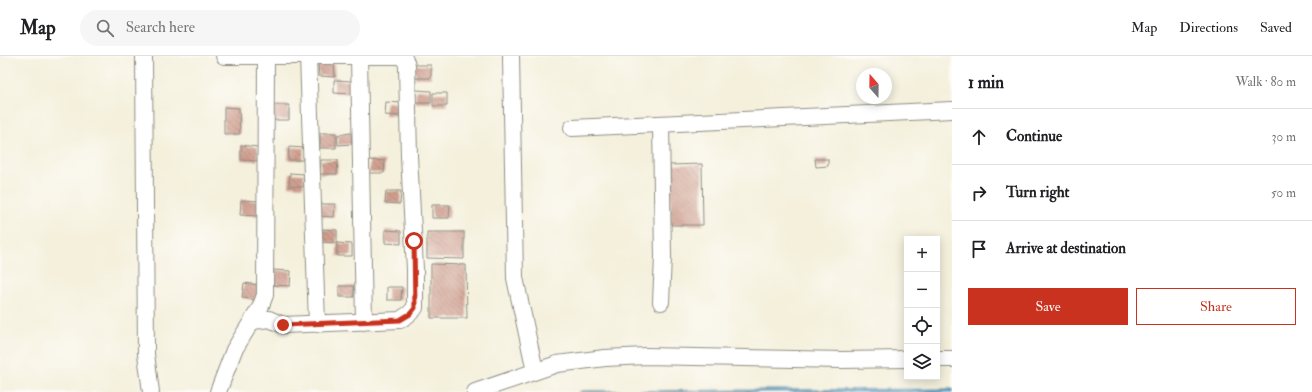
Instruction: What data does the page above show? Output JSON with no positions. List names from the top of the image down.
{
  "north": "top",
  "page": {
    "header": "Map",
    "search": "Search here",
    "nav": ["Map", "Directions", "Saved"],
    "heading": ["1 min", "Walk · 80 m"],
    "list": [
      ["Continue", "30 m"],
      ["Turn right", "50 m"],
      "Arrive at destination"
    ],
    "map_buttons": ["+", "−"],
    "buttons": ["Save", "Share"]
  }
}
